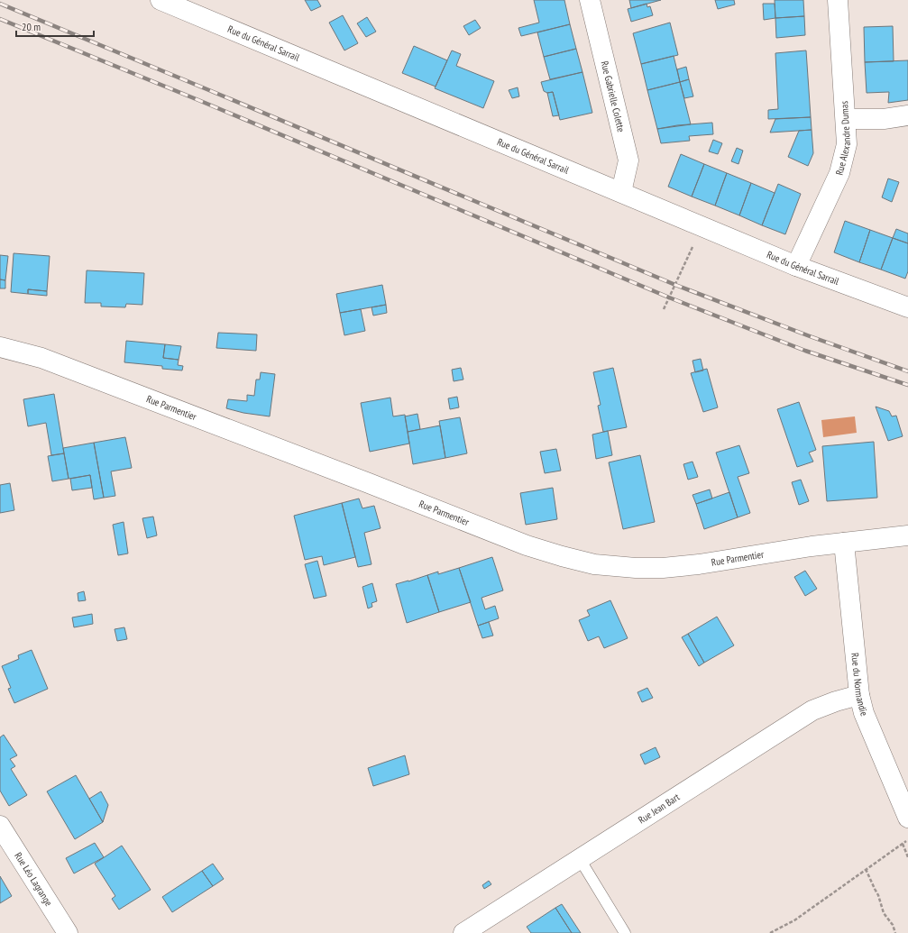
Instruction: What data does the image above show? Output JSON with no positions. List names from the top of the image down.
{
  "streets": {
    "street": [
      "Rue du Général Sarrail",
      "Rue Gabrielle Colette",
      "Rue Alexandre Dumas",
      "Rue Parmentier",
      "Rue du Normandie",
      "Rue Jean Bart",
      "Rue Léo Lagrange"
    ]
  },
  "crossings": [
    ["Rue du Général Sarrail", "Rue Gabrielle Colette"],
    ["Rue du Général Sarrail", "Rue Alexandre Dumas"],
    ["Rue Parmentier", "Rue du Normandie"],
    ["Rue du Normandie", "Rue Jean Bart"]
  ],
  "scale_bar": "20 m"
}
